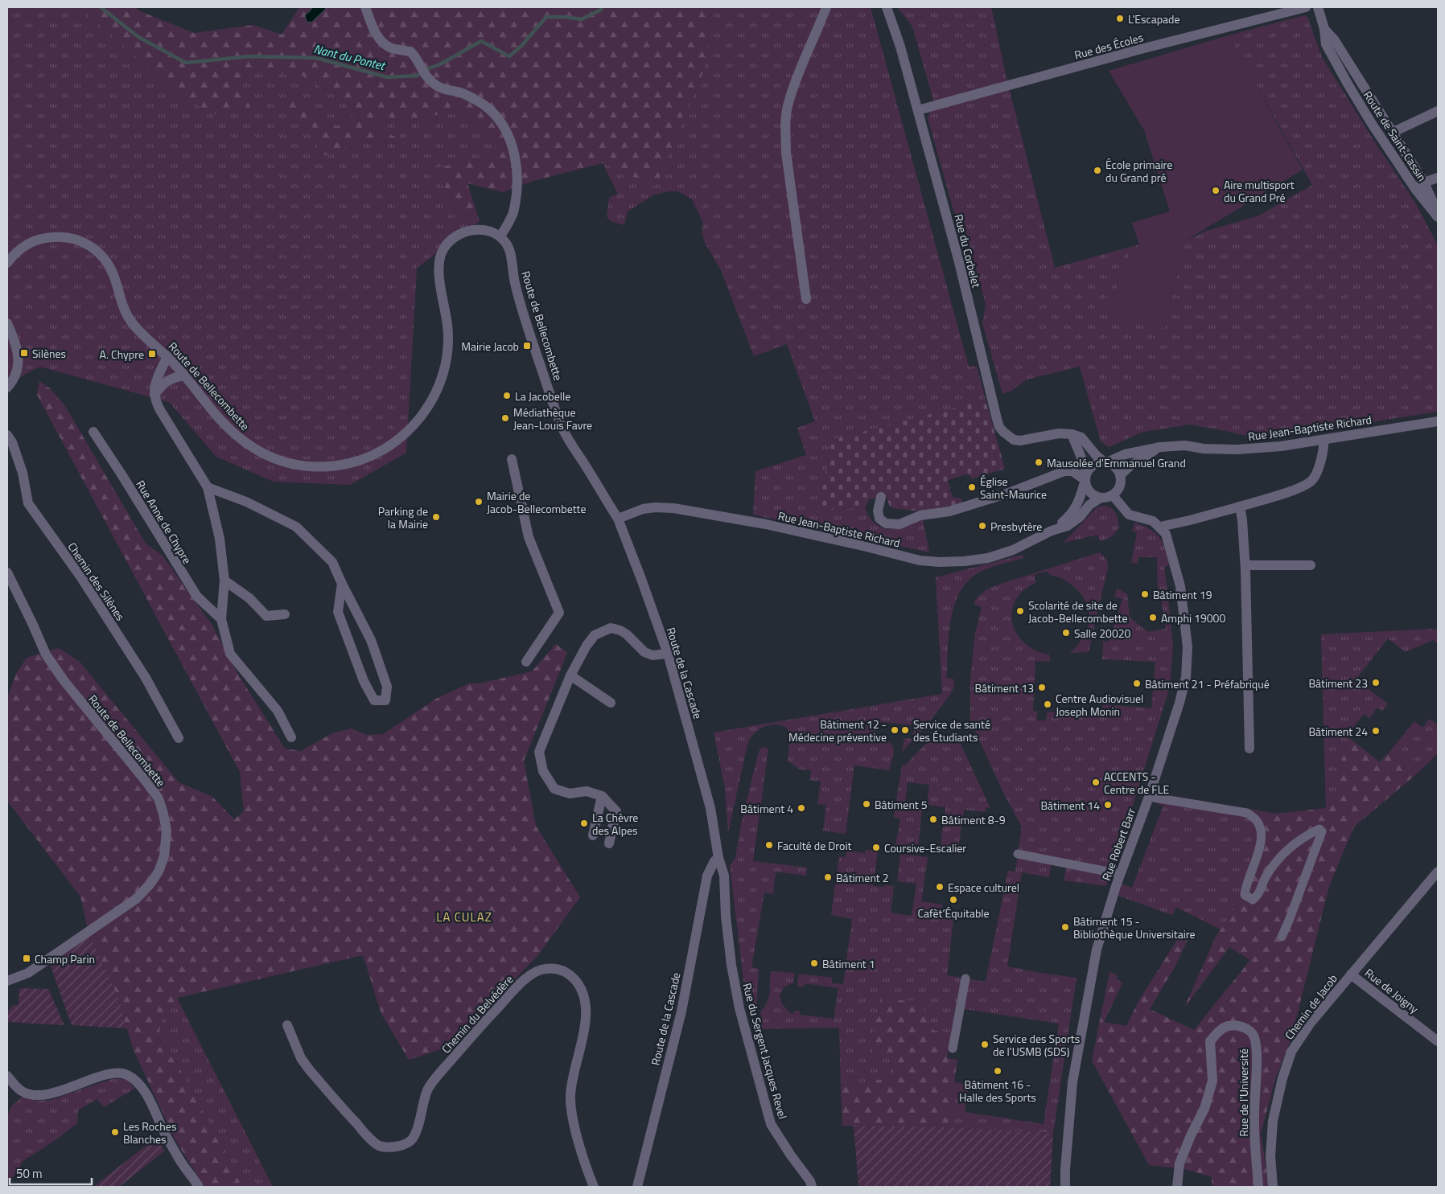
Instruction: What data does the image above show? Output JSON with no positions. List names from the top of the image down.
{
  "streets": {
    "street": [
      "Rue des Écoles",
      "Route de Saint-Cassin",
      "Rue du Corbelet",
      "Route de Bellecombette",
      "Rue Jean-Baptiste Richard",
      "Rue Anne de Chypre",
      "Chemin des Silènes",
      "Route de la Cascade",
      "Rue Robert Barr",
      "Rue de Joigny",
      "Chemin de Jacob",
      "Chemin du Belvédère",
      "Rue du Sergent Jacques Revel",
      "Rue de l'Université"
    ]
  },
  "crossings": [
    ["Rue des Écoles", "Rue du Corbelet"],
    ["Route de Bellecombette", "Rue Jean-Baptiste Richard"],
    ["Route de Bellecombette", "Route de la Cascade"],
    ["Rue Jean-Baptiste Richard", "Route de la Cascade"],
    ["Route de la Cascade", "Rue du Sergent Jacques Revel"],
    ["Rue de Joigny", "Chemin de Jacob"]
  ],
  "districts": ["LA CULAZ"],
  "water": ["Nant du Pontet"],
  "places": {
    "other": [
      "L'Escapade",
      "École primaire du Grand pré",
      "Aire multisport du Grand Pré",
      "La Jacobelle",
      "Médiathèque Jean-Louis Favre",
      "Mausolée d'Emmanuel Grand",
      "Église Saint-Maurice",
      "Mairie de Jacob-Bellecombette",
      "Parking de la Mairie",
      "Presbytère",
      "Bâtiment 19",
      "Scolarité de site de Jacob-Bellecombette",
      "Amphi 19000",
      "Salle 20020",
      "Bâtiment 23",
      "Bâtiment 21 - Préfabriqué",
      "Bâtiment 13",
      "Centre Audiovisuel Joseph Monin",
      "Bâtiment 12 - Médecine préventive",
      "Service de santé des Étudiants",
      "Bâtiment 24",
      "ACCENTS - Centre de FLE",
      "Bâtiment 5",
      "Bâtiment 14",
      "Bâtiment 4",
      "Bâtiment 8-9",
      "La Chèvre des Alpes",
      "Faculté de Droit",
      "Coursive-Escalier",
      "Bâtiment 2",
      "Espace culturel",
      "Cafèt’Équitable",
      "Bâtiment 15 - Bibliothèque Universitaire",
      "Bâtiment 1",
      "Service des Sports de l'USMB (SDS)",
      "Bâtiment 16 - Halle des Sports",
      "Les Roches Blanches"
    ],
    "transit": [
      "Mairie Jacob",
      "Silènes",
      "A. Chypre",
      "Champ Parin"
    ]
  },
  "scale_bar": "50 m"
}
